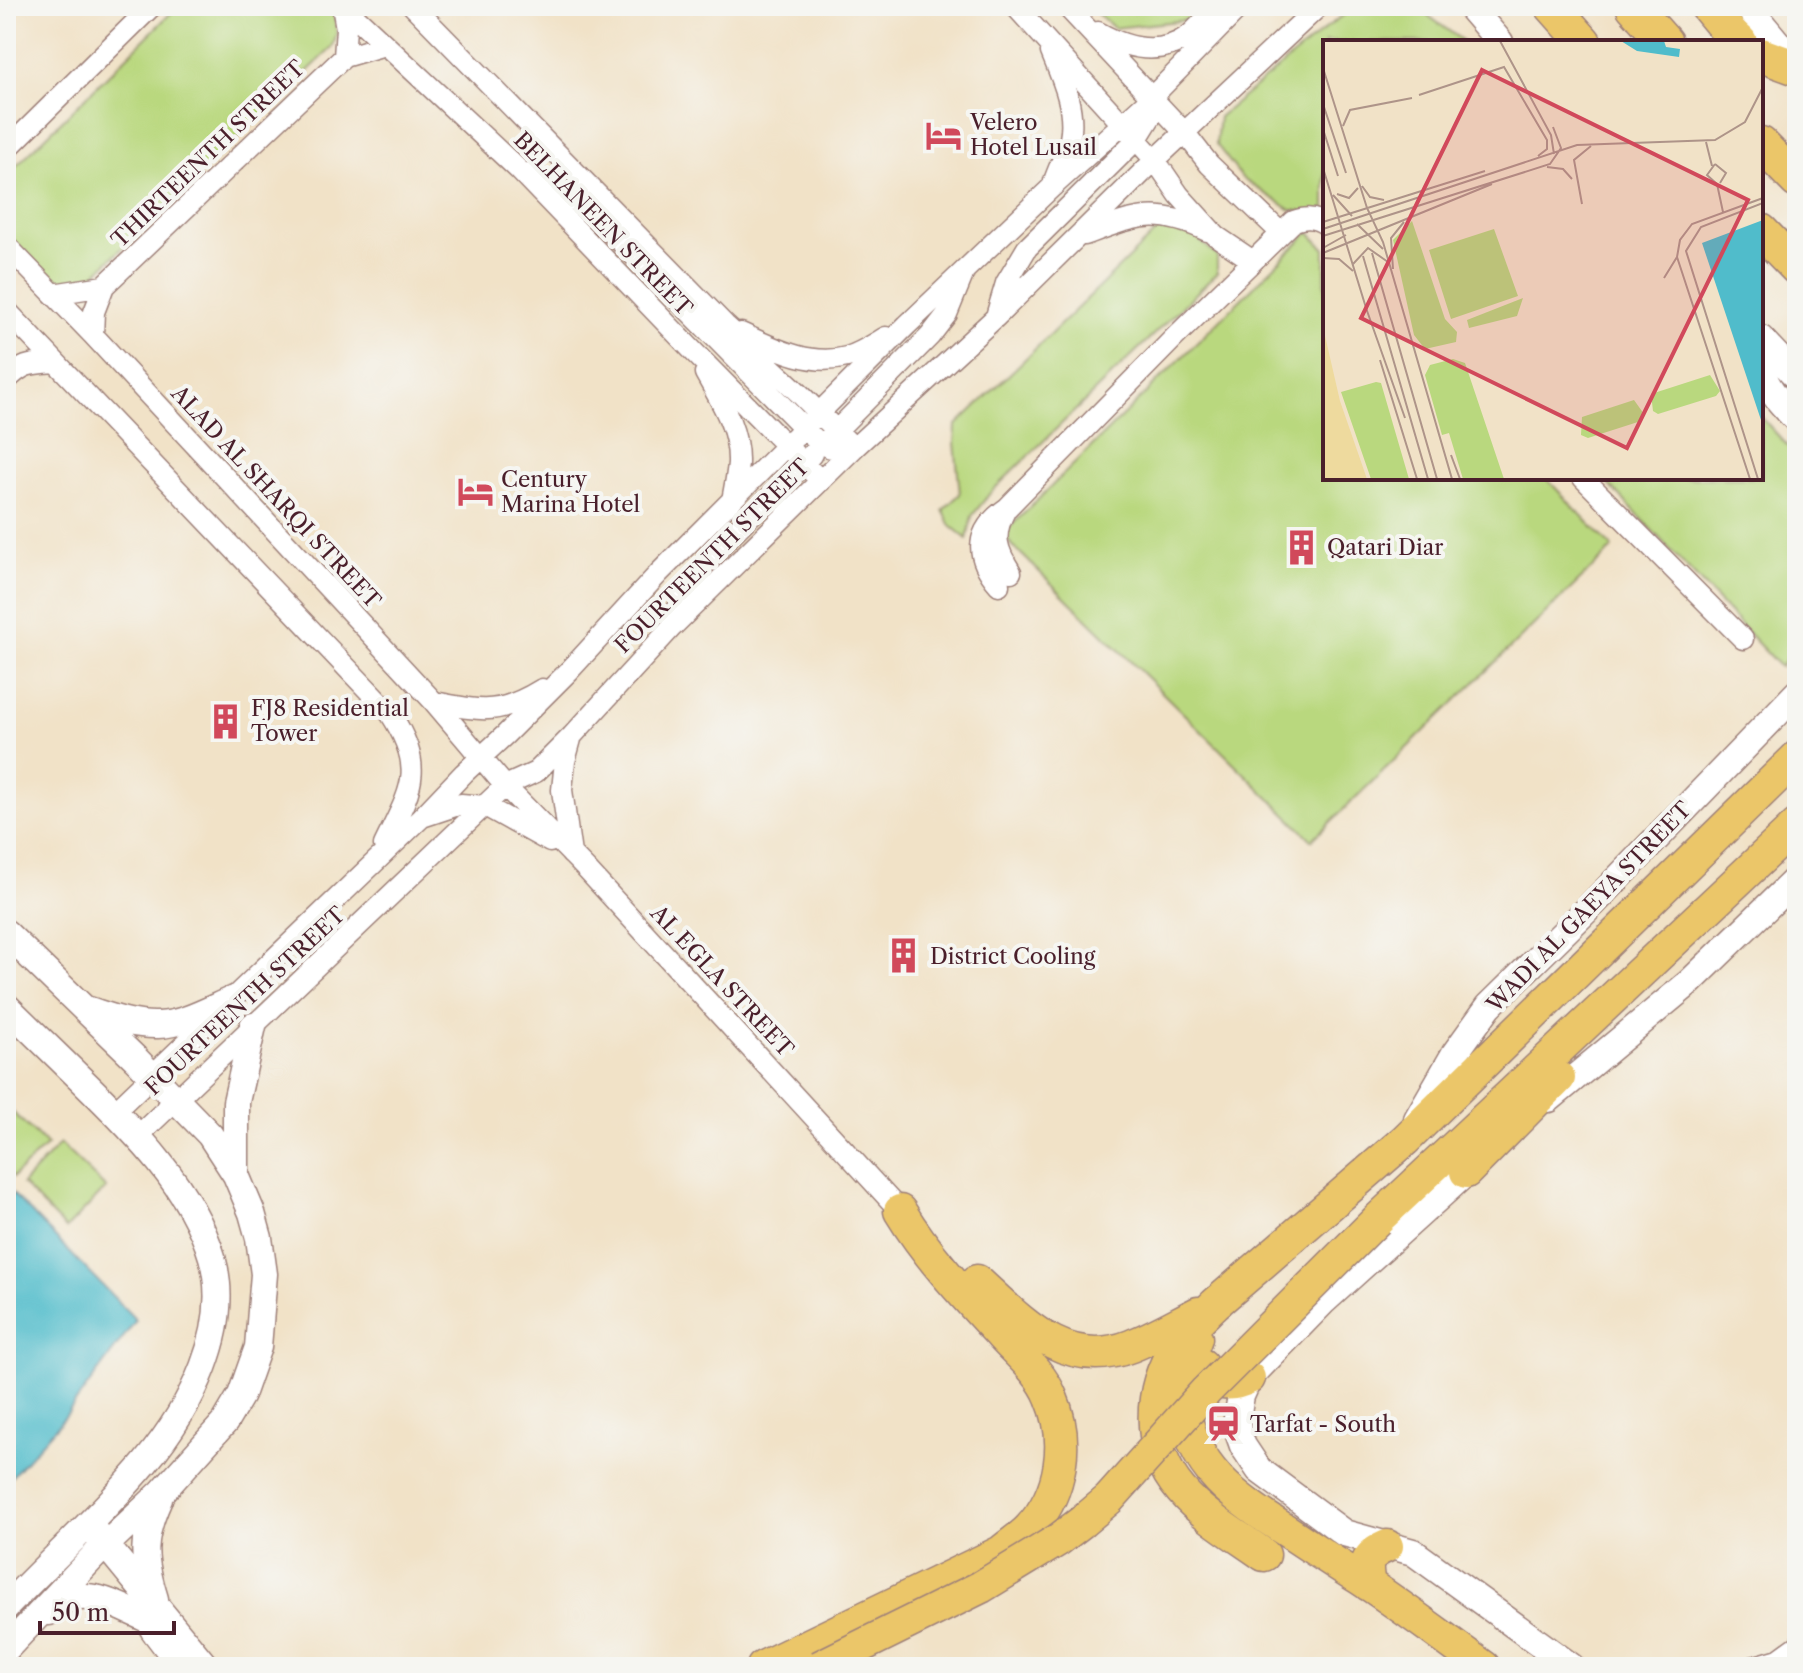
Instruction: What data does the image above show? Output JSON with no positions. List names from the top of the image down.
{
  "streets": {
    "main road": ["WADI AL GAEYA STREET"],
    "street": [
      "THIRTEENTH STREET",
      "BELHANEEN STREET",
      "ALAD AL SHARQI STREET",
      "FOURTEENTH STREET",
      "AL EGLA STREET"
    ]
  },
  "crossings": [
    ["THIRTEENTH STREET", "BELHANEEN STREET"],
    ["BELHANEEN STREET", "FOURTEENTH STREET"],
    ["ALAD AL SHARQI STREET", "FOURTEENTH STREET"],
    ["ALAD AL SHARQI STREET", "AL EGLA STREET"],
    ["FOURTEENTH STREET", "AL EGLA STREET"]
  ],
  "places": {
    "hotel": ["Velero Hotel Lusail", "Century Marina Hotel"],
    "building": ["Qatari Diar", "FJ8 Residential Tower", "District Cooling"],
    "station": ["Tarfat - South"]
  },
  "scale_bar": "50 m"
}
